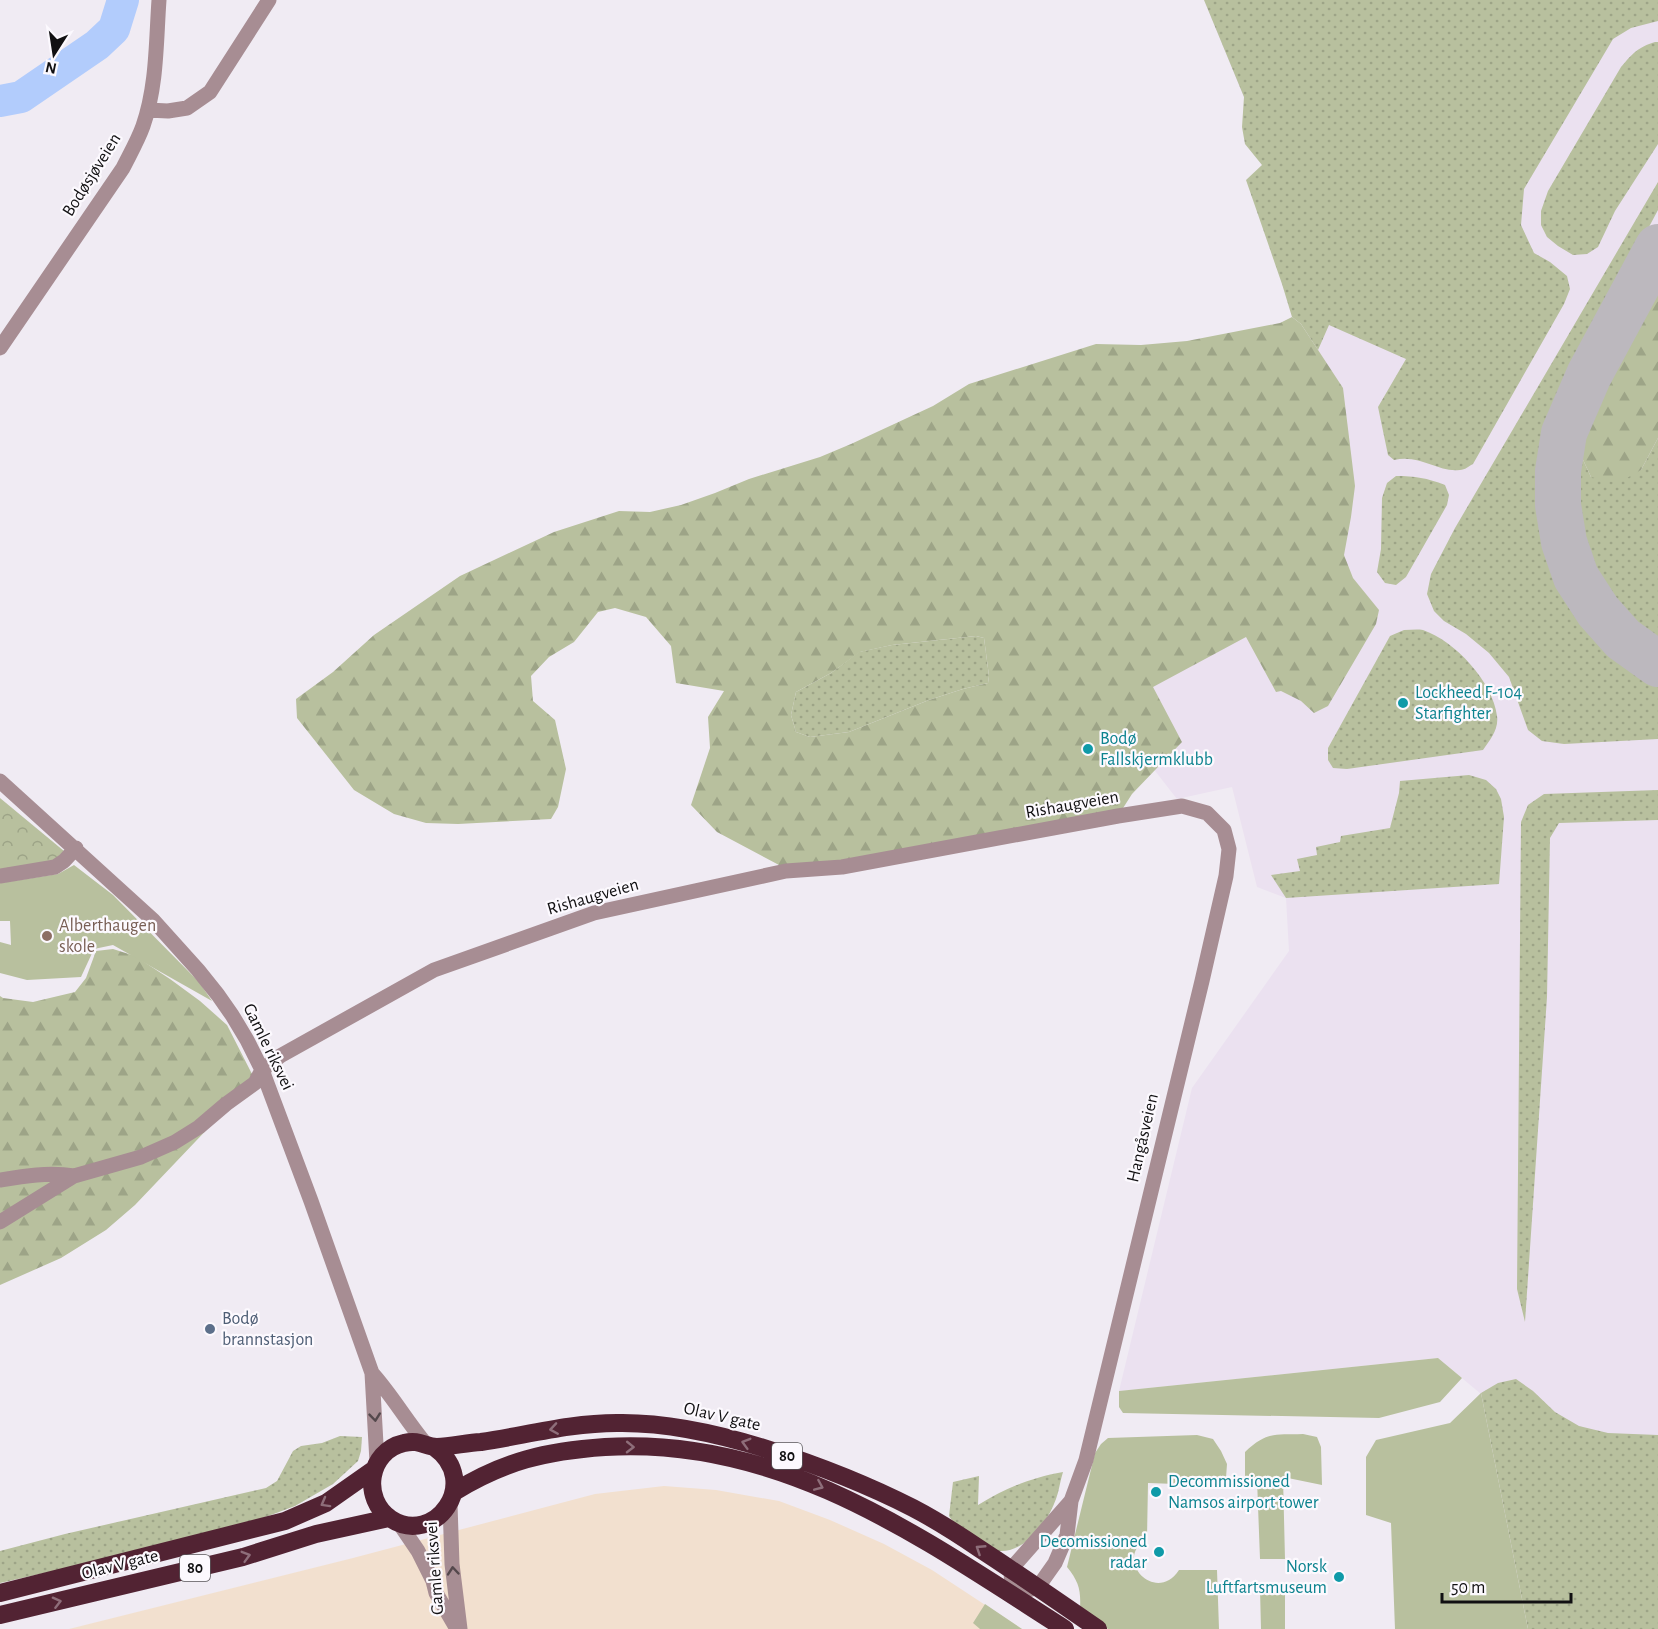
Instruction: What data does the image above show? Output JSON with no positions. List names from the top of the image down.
{
  "streets": {
    "highway": ["Olav V gate", "80"],
    "street": [
      "Bodøsjøveien",
      "Rishaugveien",
      "Gamle riksvei",
      "Hangåsveien"
    ]
  },
  "crossings": [
    ["Rishaugveien", "Gamle riksvei"],
    ["Rishaugveien", "Hangåsveien"],
    ["Gamle riksvei", "Olav V gate"]
  ],
  "places": [
    "Lockheed F-104 Starfighter",
    "Bodø Fallskjermklubb",
    "Alberthaugen skole",
    "Bodø brannstasjon",
    "Decommissioned Namsos airport tower",
    "Decomissioned radar",
    "Norsk Luftfartsmuseum"
  ],
  "scale_bar": "50 m",
  "north": "bottom"
}
